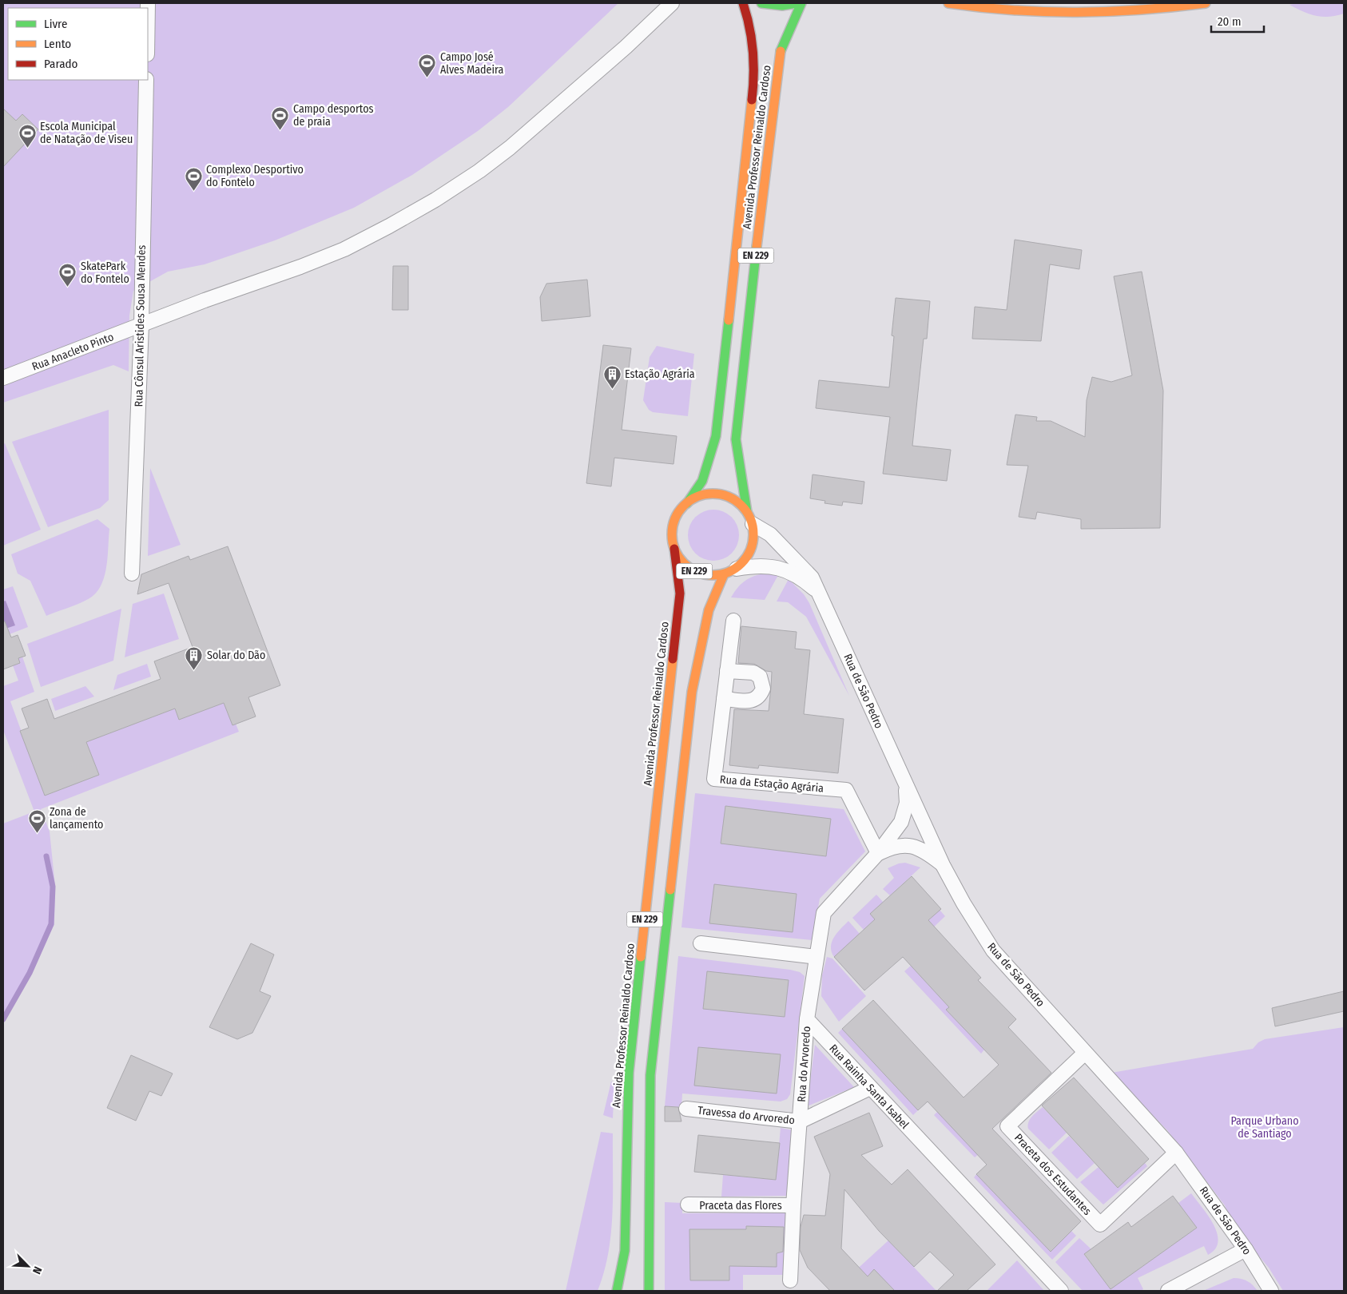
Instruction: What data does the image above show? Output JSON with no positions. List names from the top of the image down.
{
  "streets": {
    "main road": ["Avenida Professor Reinaldo Cardoso", "EN 229"],
    "street": [
      "Rua Cônsul Aristides Sousa Mendes",
      "Rua Anacleto Pinto",
      "Rua de São Pedro",
      "Rua da Estação Agrária",
      "Rua do Arvoredo",
      "Rua Rainha Santa Isabel",
      "Travessa do Arvoredo",
      "Praceta dos Estudantes",
      "Praceta das Flores"
    ]
  },
  "crossings": [
    ["Avenida Professor Reinaldo Cardoso", "EN 229"],
    ["Avenida Professor Reinaldo Cardoso", "Rua de São Pedro"],
    ["EN 229", "Rua de São Pedro"],
    ["Rua Cônsul Aristides Sousa Mendes", "Rua Anacleto Pinto"],
    ["Rua de São Pedro", "Praceta dos Estudantes"],
    ["Rua do Arvoredo", "Rua Rainha Santa Isabel"],
    ["Rua do Arvoredo", "Travessa do Arvoredo"],
    ["Rua do Arvoredo", "Praceta das Flores"],
    ["Rua Rainha Santa Isabel", "Travessa do Arvoredo"]
  ],
  "parks": ["Parque Urbano de Santiago"],
  "places": {
    "sports": [
      "Campo José Alves Madeira",
      "Campo desportos de praia",
      "Escola Municipal de Natação de Viseu",
      "Complexo Desportivo do Fontelo",
      "SkatePark do Fontelo",
      "Zona de lançamento"
    ],
    "building": ["Estação Agrária", "Solar do Dão"]
  },
  "legend": ["Livre", "Lento", "Parado"],
  "scale_bar": "20 m",
  "north": "bottom right"
}
